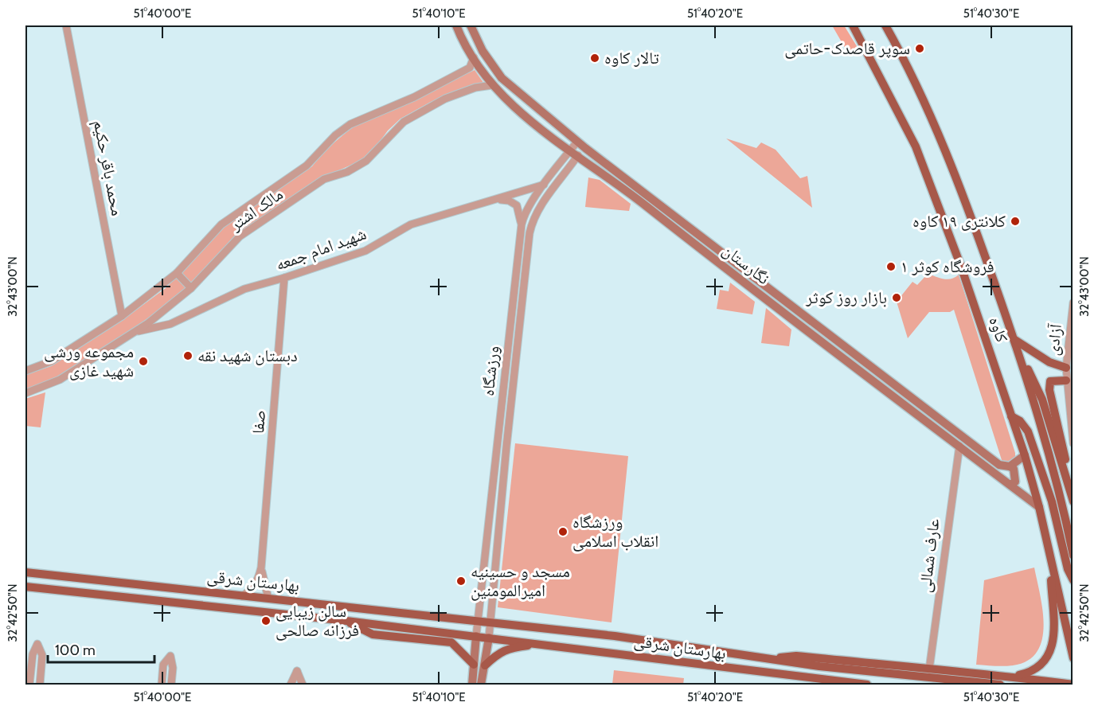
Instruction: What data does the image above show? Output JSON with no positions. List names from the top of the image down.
{
  "streets": {
    "main road": ["نگارستان", "کاوه", "بهارستان شرقی"],
    "street": [
      "محمد باقر حکیم",
      "مالک اشتر",
      "شهید امام جمعه",
      "آزادی",
      "ورزشگاه",
      "صفا",
      "عارف شمالی"
    ]
  },
  "crossings": [
    ["محمد باقر حکیم", "مالک اشتر"],
    ["مالک اشتر", "شهید امام جمعه"],
    ["مالک اشتر", "نگارستان"],
    ["شهید امام جمعه", "ورزشگاه"],
    ["شهید امام جمعه", "صفا"],
    ["نگارستان", "کاوه"],
    ["نگارستان", "ورزشگاه"],
    ["نگارستان", "عارف شمالی"],
    ["ورزشگاه", "بهارستان شرقی"],
    ["عارف شمالی", "بهارستان شرقی"]
  ],
  "places": [
    "سوپر قاصدک-حاتمی",
    "تالار کاوه",
    "کلانتری ۱۹ کاوه",
    "فروشگاه کوثر ۱",
    "بازار روز کوثر",
    "دبستان شهید نقه",
    "مجموعه ورشی شهید غازی",
    "ورزشگاه انقلاب اسلامی",
    "مسجد و حسینیه امیرالمومنین",
    "سالن زیبایی فرزانه صالحی"
  ],
  "scale_bar": "100 m",
  "coordinates": [
    "51°40'00\"E",
    "51°40'10\"E",
    "51°40'20\"E",
    "51°40'30\"E",
    "32°43'00\"N",
    "32°42'50\"N"
  ]
}
